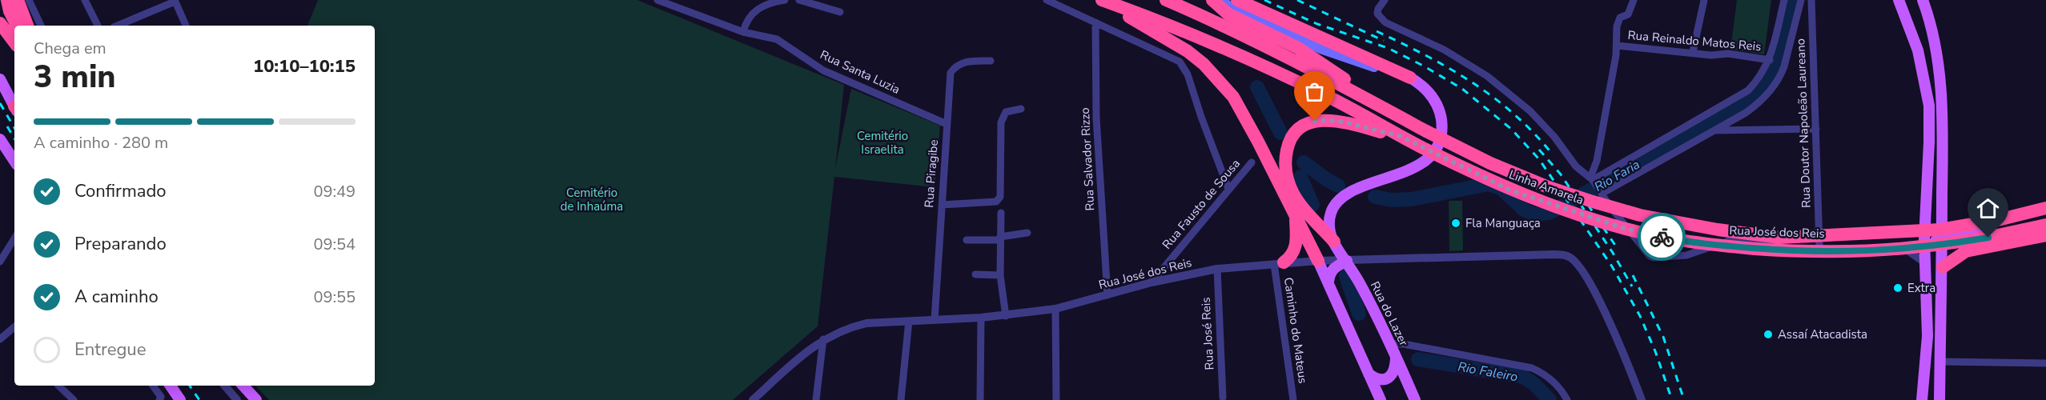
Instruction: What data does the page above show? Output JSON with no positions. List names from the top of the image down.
{
  "streets": {
    "highway": ["Linha Amarela"],
    "main road": ["Rua do Lazer"],
    "street": [
      "Rua Reinaldo Matos Reis",
      "Rua Santa Luzia",
      "Rua Doutor Napoleão Laureano",
      "Rua Salvador Rizzo",
      "Rua Piragibe",
      "Rua Fausto de Sousa",
      "Rua José dos Reis",
      "Caminho do Mateus",
      "Rua José Reis"
    ]
  },
  "crossings": [
    ["Rua Santa Luzia", "Rua Piragibe"],
    ["Rua Doutor Napoleão Laureano", "Rua José dos Reis"],
    ["Rua Salvador Rizzo", "Rua José dos Reis"],
    ["Rua Piragibe", "Rua José dos Reis"],
    ["Rua Fausto de Sousa", "Rua José dos Reis"],
    ["Rua José dos Reis", "Rua do Lazer"],
    ["Rua José dos Reis", "Caminho do Mateus"],
    ["Rua José dos Reis", "Rua José Reis"]
  ],
  "water": ["Rio Faria", "Rio Faleiro"],
  "parks": ["Cemitério Israelita", "Cemitério de Inhaúma"],
  "places": ["Fla Manguaça", "Extra", "Assaí Atacadista"],
  "page": {
    "heading": ["3 min", "Chega em", "10:10–10:15"],
    "bar": "A caminho · 280 m",
    "list": [
      ["Confirmado", "09:49"],
      ["Preparando", "09:54"],
      ["A caminho", "09:55"],
      "Entregue"
    ]
  }
}
